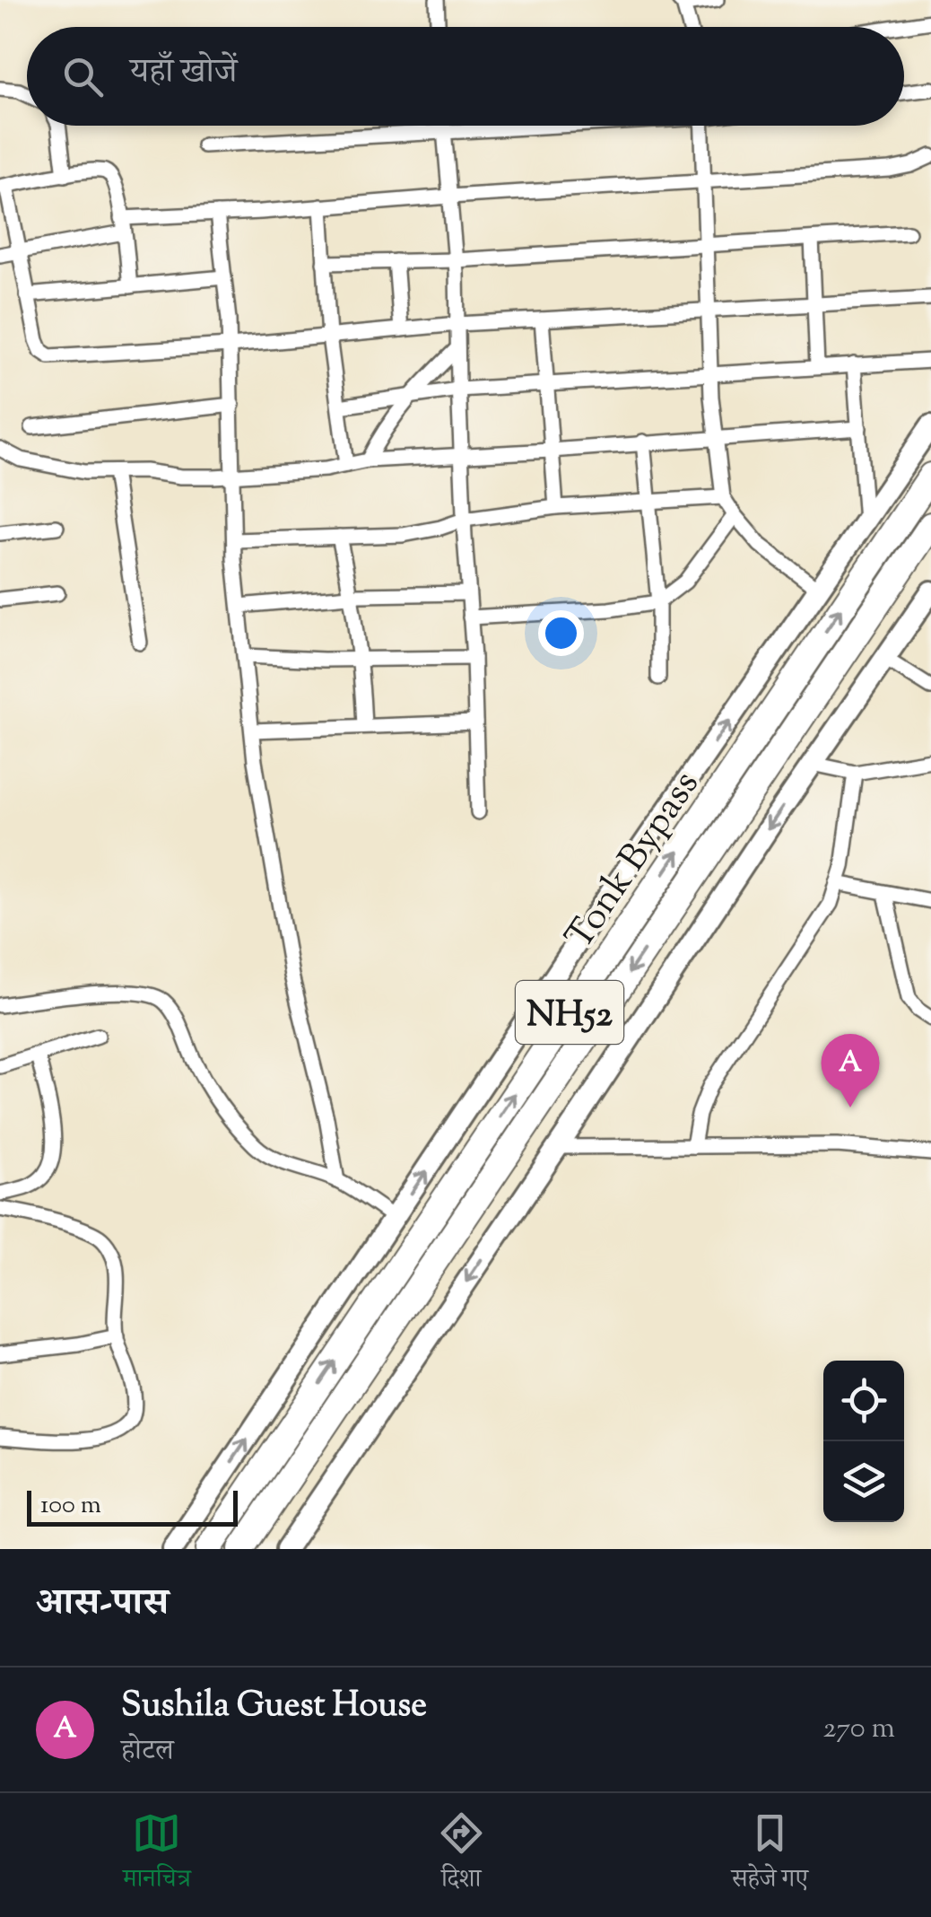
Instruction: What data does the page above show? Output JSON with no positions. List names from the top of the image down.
{
  "streets": {
    "highway": ["Tonk Bypass", "NH52"]
  },
  "scale_bar": "100 m",
  "page": {
    "search": "यहाँ खोजें",
    "pins": "A",
    "scale": "100 m",
    "heading": "आस-पास",
    "list": [
      {
        "mark": "A",
        "name": "Sushila Guest House",
        "note": "होटल",
        "value": "270 m"
      }
    ],
    "nav": ["मानचित्र", "दिशा", "सहेजे गए"]
  }
}
